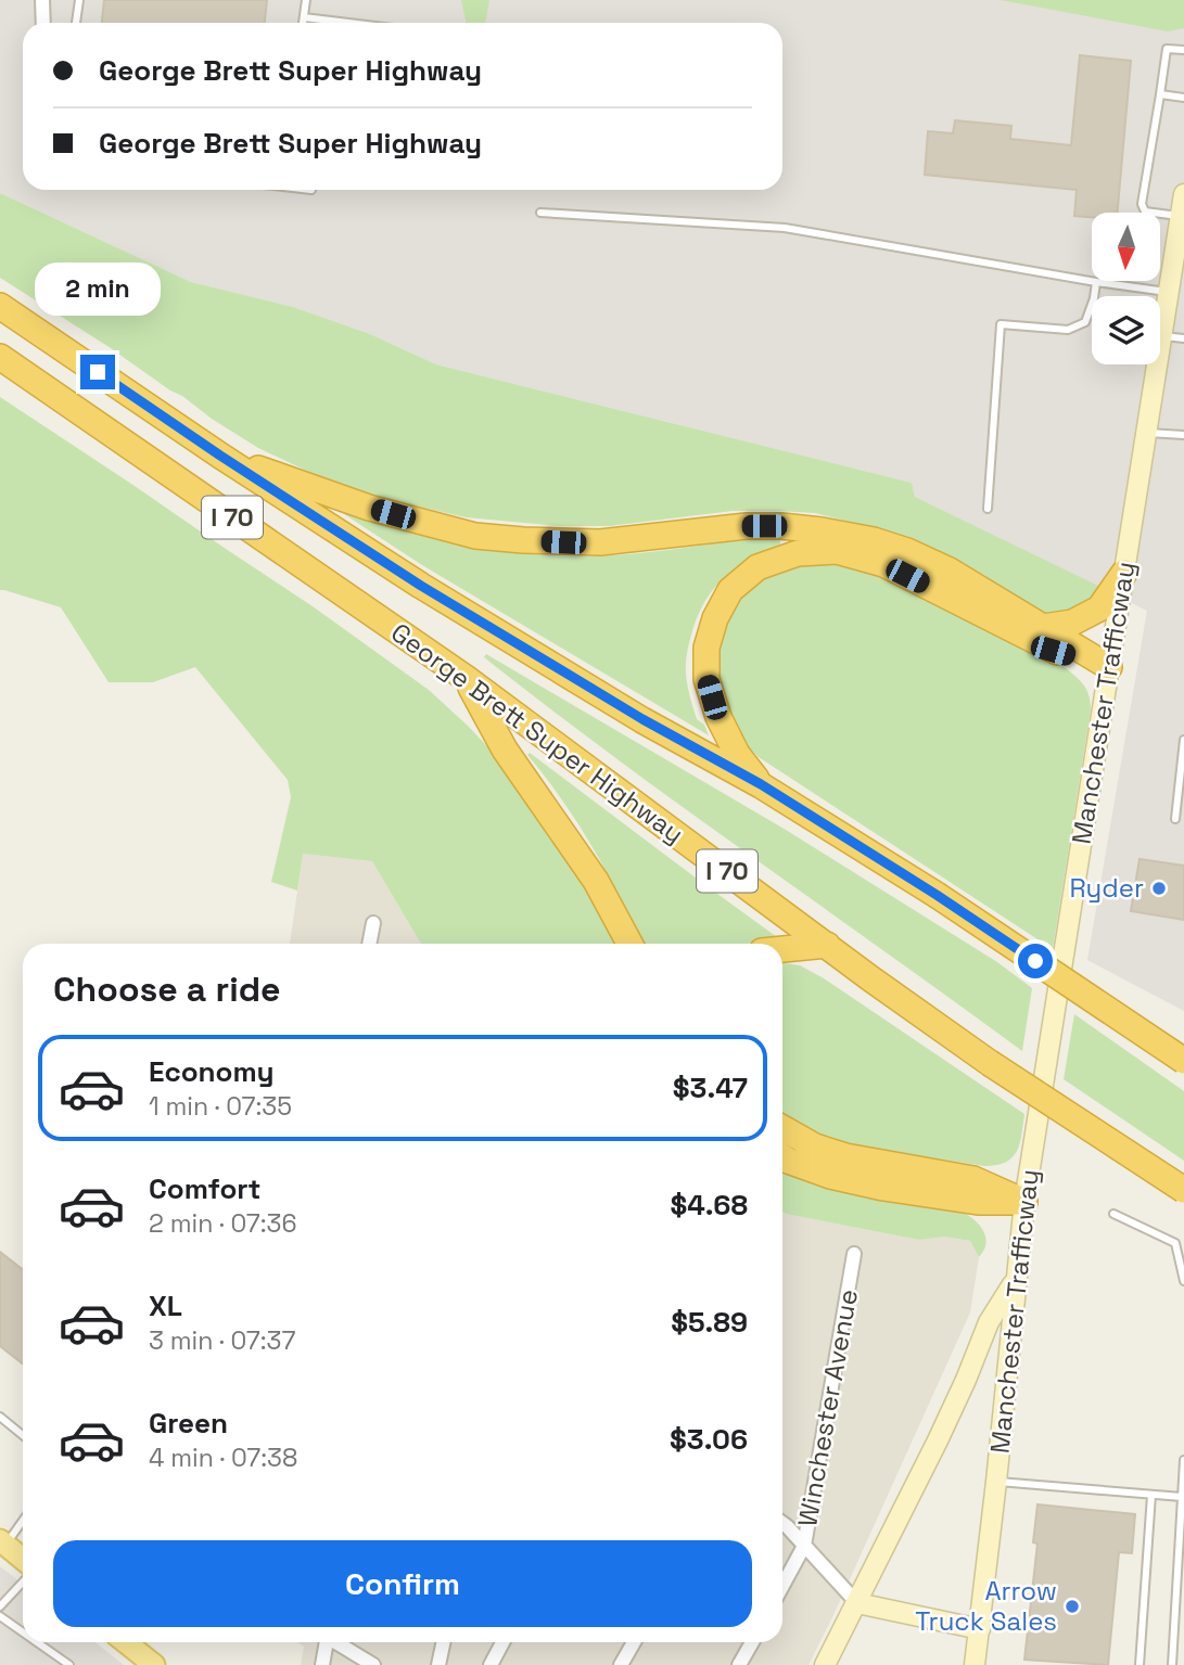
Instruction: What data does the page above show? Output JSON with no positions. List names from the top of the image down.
{
  "streets": {
    "highway": ["I 70", "George Brett Super Highway"],
    "main road": ["Manchester Trafficway"],
    "street": ["Winchester Avenue"]
  },
  "places": ["Ryder", "Arrow Truck Sales"],
  "north": "bottom",
  "page": {
    "banner": ["George Brett Super Highway", "George Brett Super Highway"],
    "bubble": "2 min",
    "heading": "Choose a ride",
    "list": [
      {
        "name": "Economy",
        "note": "1 min · 07:35",
        "value": "$3.47"
      },
      {
        "name": "Comfort",
        "note": "2 min · 07:36",
        "value": "$4.68"
      },
      {
        "name": "XL",
        "note": "3 min · 07:37",
        "value": "$5.89"
      },
      {
        "name": "Green",
        "note": "4 min · 07:38",
        "value": "$3.06"
      }
    ],
    "buttons": "Confirm"
  }
}
